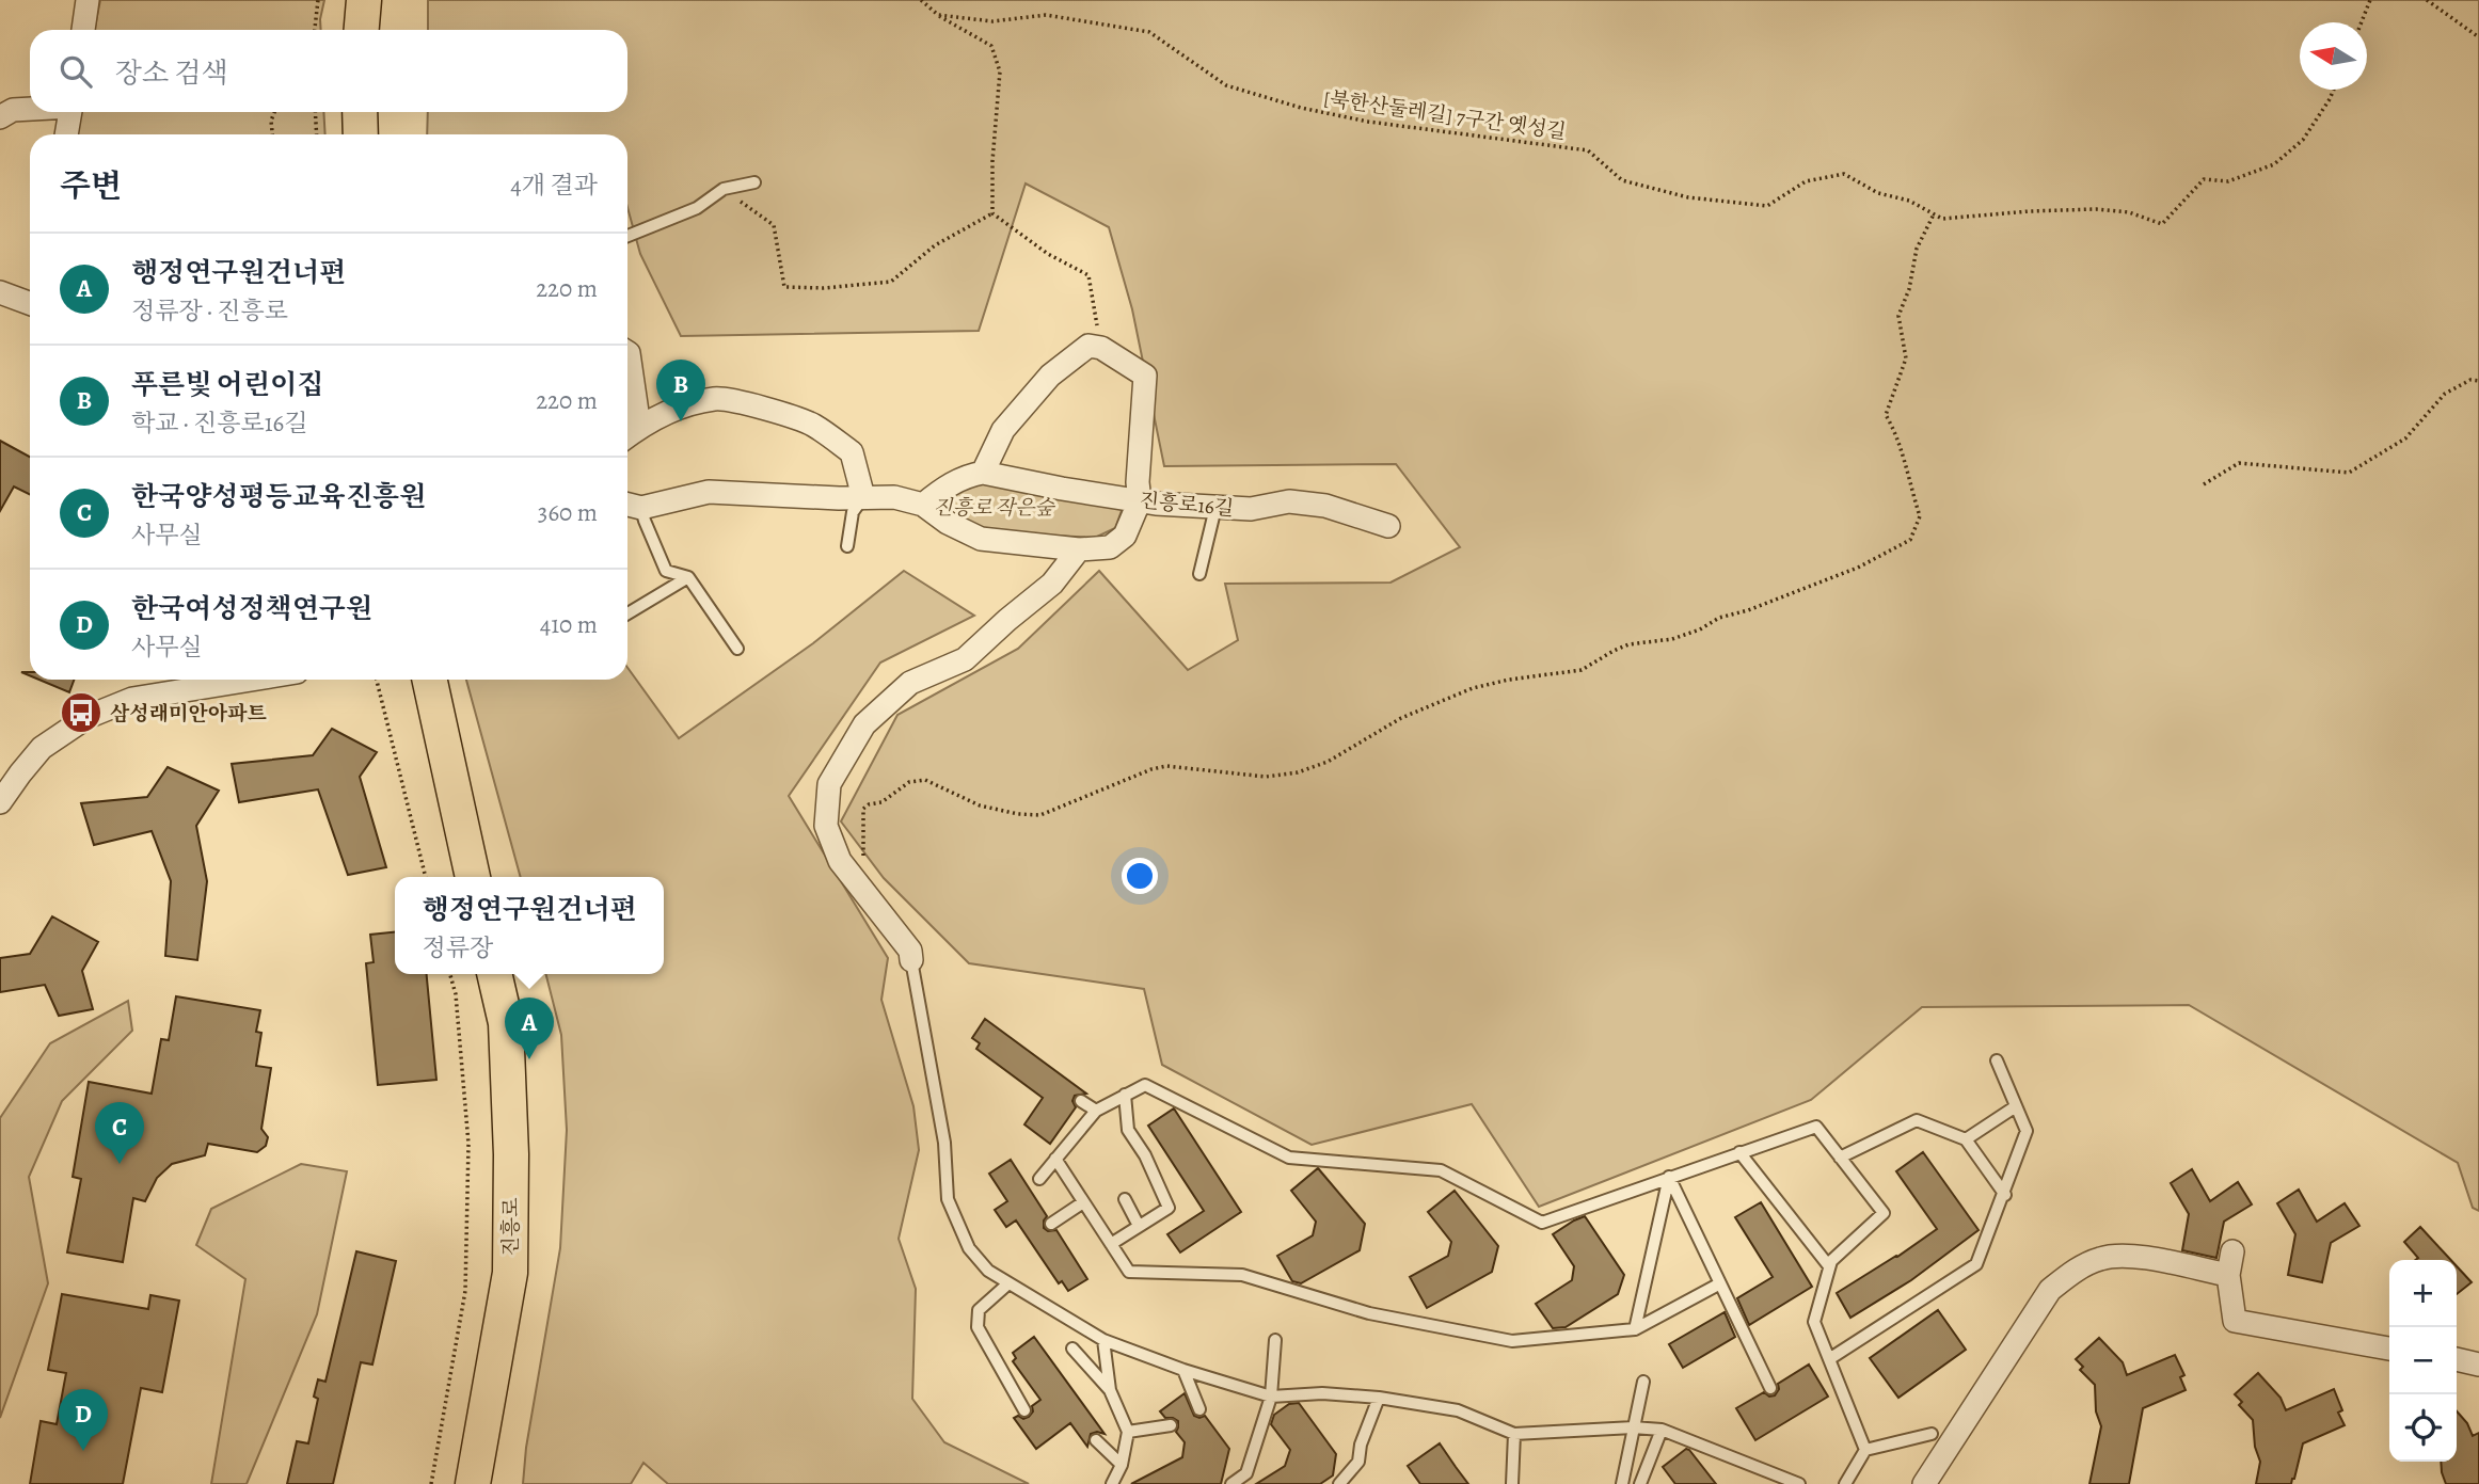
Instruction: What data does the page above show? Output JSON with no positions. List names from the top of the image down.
{
  "streets": {
    "main road": ["진흥로"],
    "street": ["진흥로16길"],
    "path": ["[북한산둘레길] 7구간 옛성길"]
  },
  "parks": ["진흥로 작은숲"],
  "places": {
    "bus stop": ["삼성래미안아파트"]
  },
  "north": "left",
  "page": {
    "search": "장소 검색",
    "heading": ["주변", "4개 결과"],
    "list": [
      {
        "mark": "A",
        "name": "행정연구원건너편",
        "note": "정류장 · 진흥로",
        "value": "220 m"
      },
      {
        "mark": "B",
        "name": "푸른빛 어린이집",
        "note": "학교 · 진흥로16길",
        "value": "220 m"
      },
      {
        "mark": "C",
        "name": "한국양성평등교육진흥원",
        "note": "사무실",
        "value": "360 m"
      },
      {
        "mark": "D",
        "name": "한국여성정책연구원",
        "note": "사무실",
        "value": "410 m"
      }
    ],
    "pins": [
      "B",
      "A",
      "C",
      "D"
    ],
    "popup": ["행정연구원건너편", "정류장"],
    "map_buttons": ["+", "−"]
  }
}
